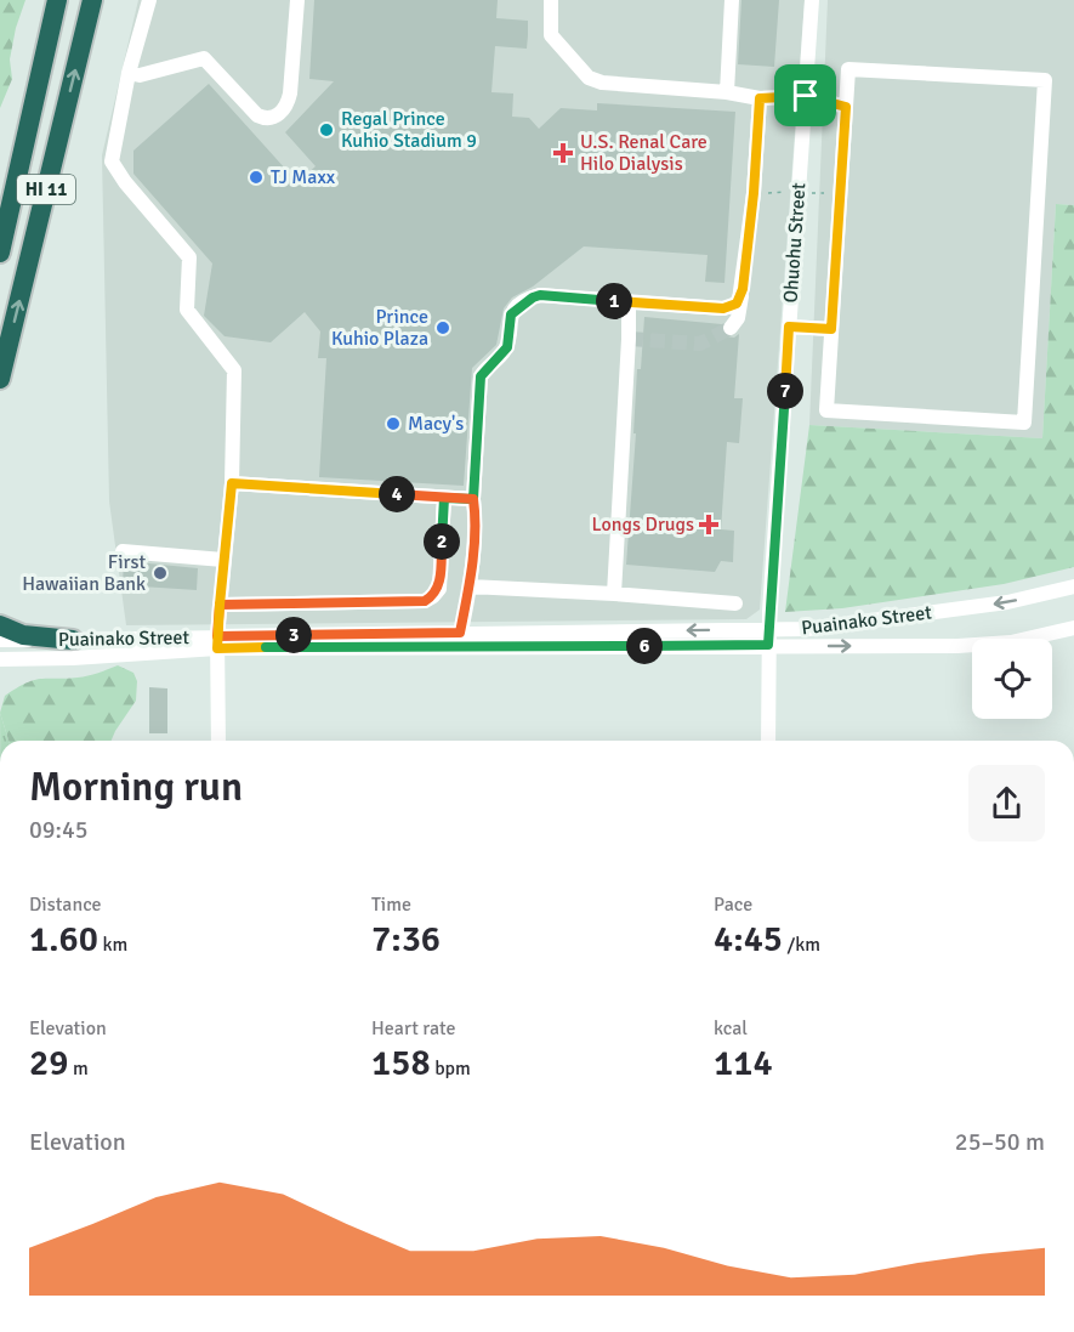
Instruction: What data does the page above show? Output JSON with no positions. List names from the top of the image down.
{
  "streets": {
    "highway": ["HI 11"],
    "street": ["Ohuohu Street", "Puainako Street"]
  },
  "crossings": [
    ["Ohuohu Street", "Puainako Street"]
  ],
  "places": {
    "other": [
      "Regal Prince Kuhio Stadium 9",
      "TJ Maxx",
      "Prince Kuhio Plaza",
      "Macy's",
      "First Hawaiian Bank"
    ],
    "health": ["U.S. Renal Care Hilo Dialysis", "Longs Drugs"]
  },
  "page": {
    "pins": [
      "1",
      "7",
      "4",
      "2",
      "3",
      "6"
    ],
    "heading": ["Morning run", "09:45"],
    "stats": [
      ["Distance", "1.60 km"],
      ["Time", "7:36"],
      ["Pace", "4:45 /km"],
      ["Elevation", "29 m"],
      ["Heart rate", "158 bpm"],
      ["kcal", "114"]
    ],
    "chart": ["Elevation", "25–50 m"]
  }
}
